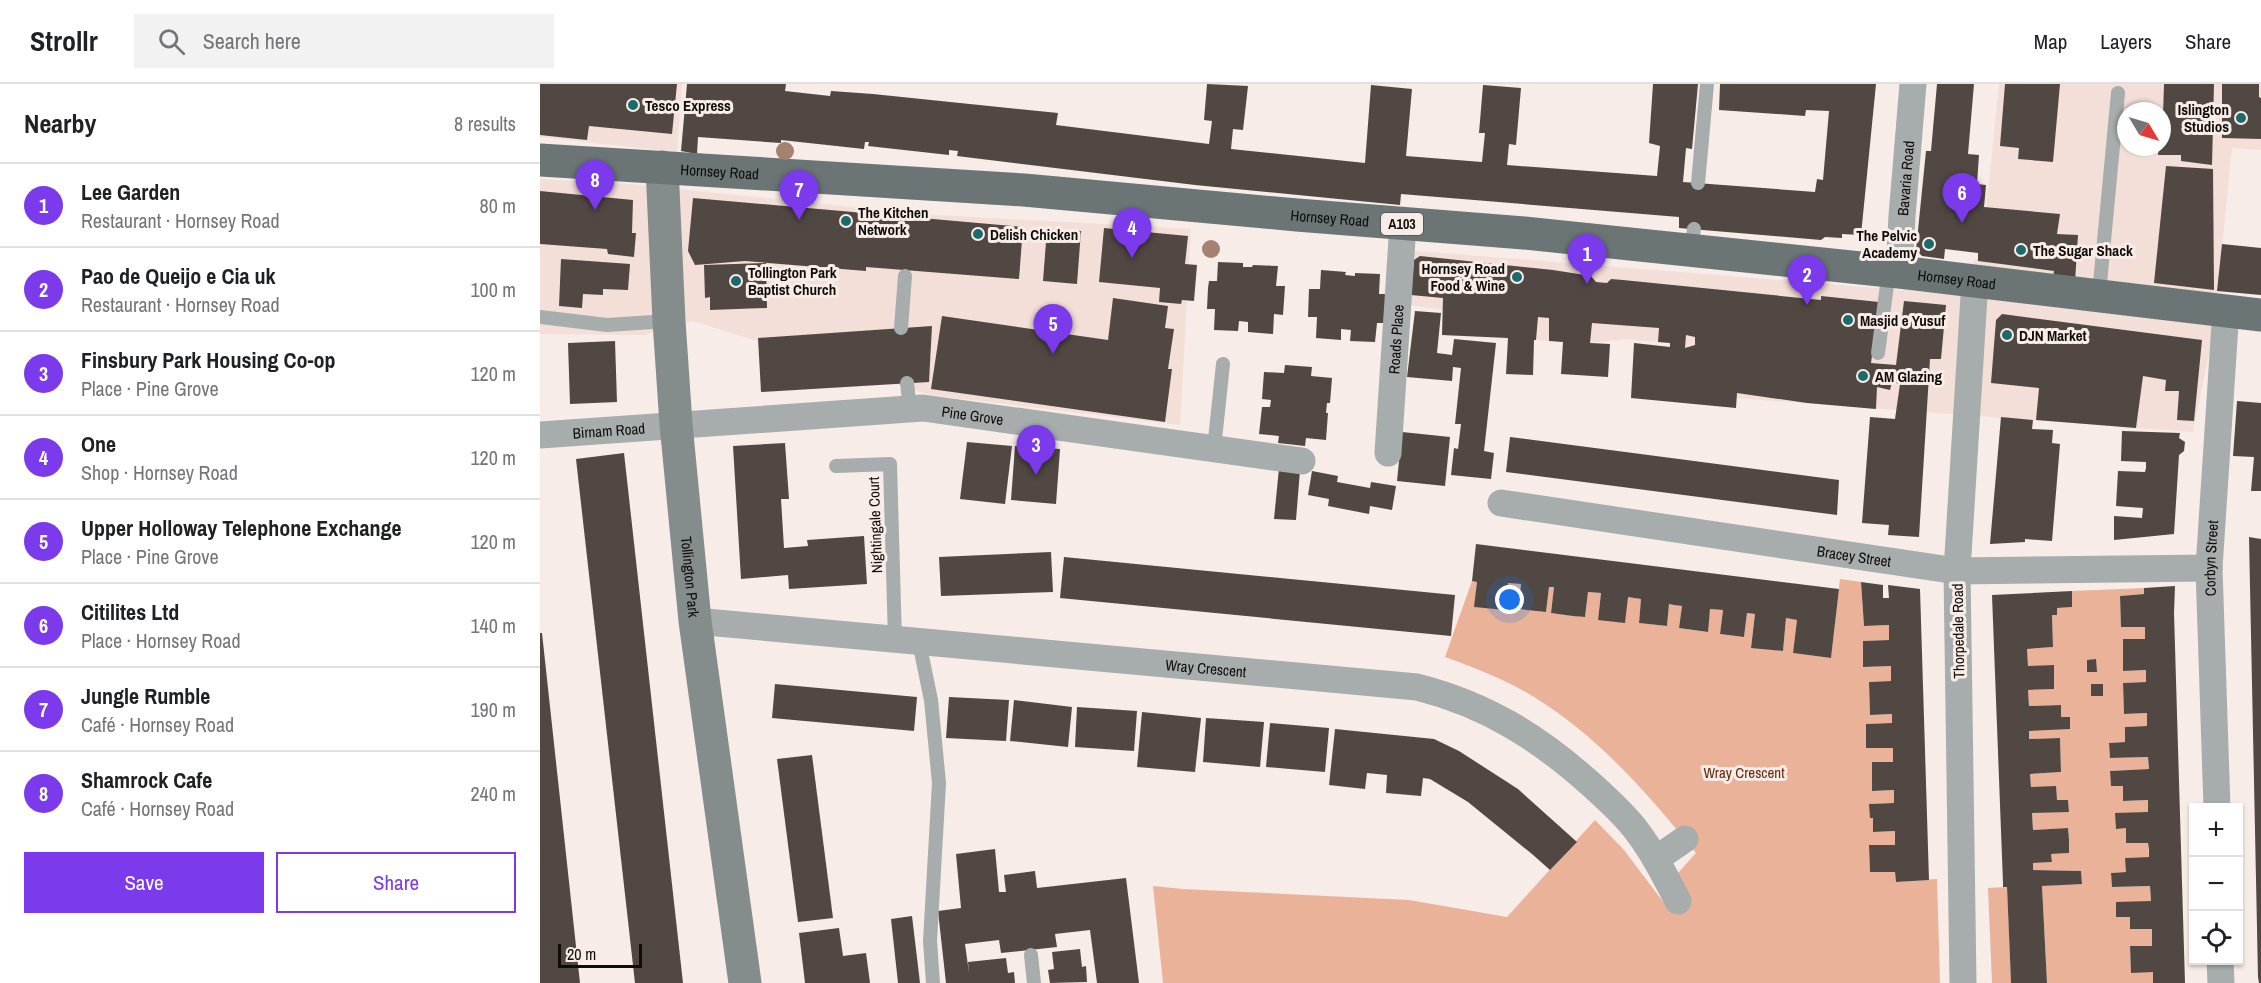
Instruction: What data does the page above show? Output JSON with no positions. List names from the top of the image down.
{
  "streets": {
    "main road": ["Hornsey Road", "A103"],
    "street": [
      "Bavaria Road",
      "Roads Place",
      "Pine Grove",
      "Birnam Road",
      "Bracey Street",
      "Corbyn Street",
      "Tollington Park",
      "Thorpedale Road",
      "Wray Crescent"
    ],
    "lane": ["Nightingale Court"]
  },
  "crossings": [
    ["Hornsey Road", "Bavaria Road"],
    ["Hornsey Road", "Roads Place"],
    ["Hornsey Road", "Corbyn Street"],
    ["Hornsey Road", "Tollington Park"],
    ["Hornsey Road", "Thorpedale Road"],
    ["Pine Grove", "Birnam Road"],
    ["Pine Grove", "Tollington Park"],
    ["Birnam Road", "Tollington Park"],
    ["Nightingale Court", "Wray Crescent"],
    ["Bracey Street", "Corbyn Street"],
    ["Bracey Street", "Thorpedale Road"],
    ["Tollington Park", "Wray Crescent"]
  ],
  "parks": ["Wray Crescent"],
  "places": [
    "Tesco Express",
    "Islington Studios",
    "The Kitchen Network",
    "Delish Chicken",
    "The Pelvic Academy",
    "The Sugar Shack",
    "Hornsey Road Food & Wine",
    "Tollington Park Baptist Church",
    "Masjid e Yusuf",
    "DJN Market",
    "AM Glazing"
  ],
  "scale_bar": "20 m",
  "north": "bottom right",
  "page": {
    "header": "Strollr",
    "search": "Search here",
    "nav": ["Map", "Layers", "Share"],
    "heading": ["Nearby", "8 results"],
    "pins": [
      "8",
      "7",
      "6",
      "4",
      "1",
      "2",
      "5",
      "3"
    ],
    "list": [
      {
        "mark": "1",
        "name": "Lee Garden",
        "note": "Restaurant · Hornsey Road",
        "value": "80 m"
      },
      {
        "mark": "2",
        "name": "Pao de Queijo e Cia uk",
        "note": "Restaurant · Hornsey Road",
        "value": "100 m"
      },
      {
        "mark": "3",
        "name": "Finsbury Park Housing Co-op",
        "note": "Place · Pine Grove",
        "value": "120 m"
      },
      {
        "mark": "4",
        "name": "One",
        "note": "Shop · Hornsey Road",
        "value": "120 m"
      },
      {
        "mark": "5",
        "name": "Upper Holloway Telephone Exchange",
        "note": "Place · Pine Grove",
        "value": "120 m"
      },
      {
        "mark": "6",
        "name": "Citilites Ltd",
        "note": "Place · Hornsey Road",
        "value": "140 m"
      },
      {
        "mark": "7",
        "name": "Jungle Rumble",
        "note": "Café · Hornsey Road",
        "value": "190 m"
      },
      {
        "mark": "8",
        "name": "Shamrock Cafe",
        "note": "Café · Hornsey Road",
        "value": "240 m"
      }
    ],
    "map_buttons": ["+", "−"],
    "buttons": ["Save", "Share"],
    "scale": "20 m"
  }
}
